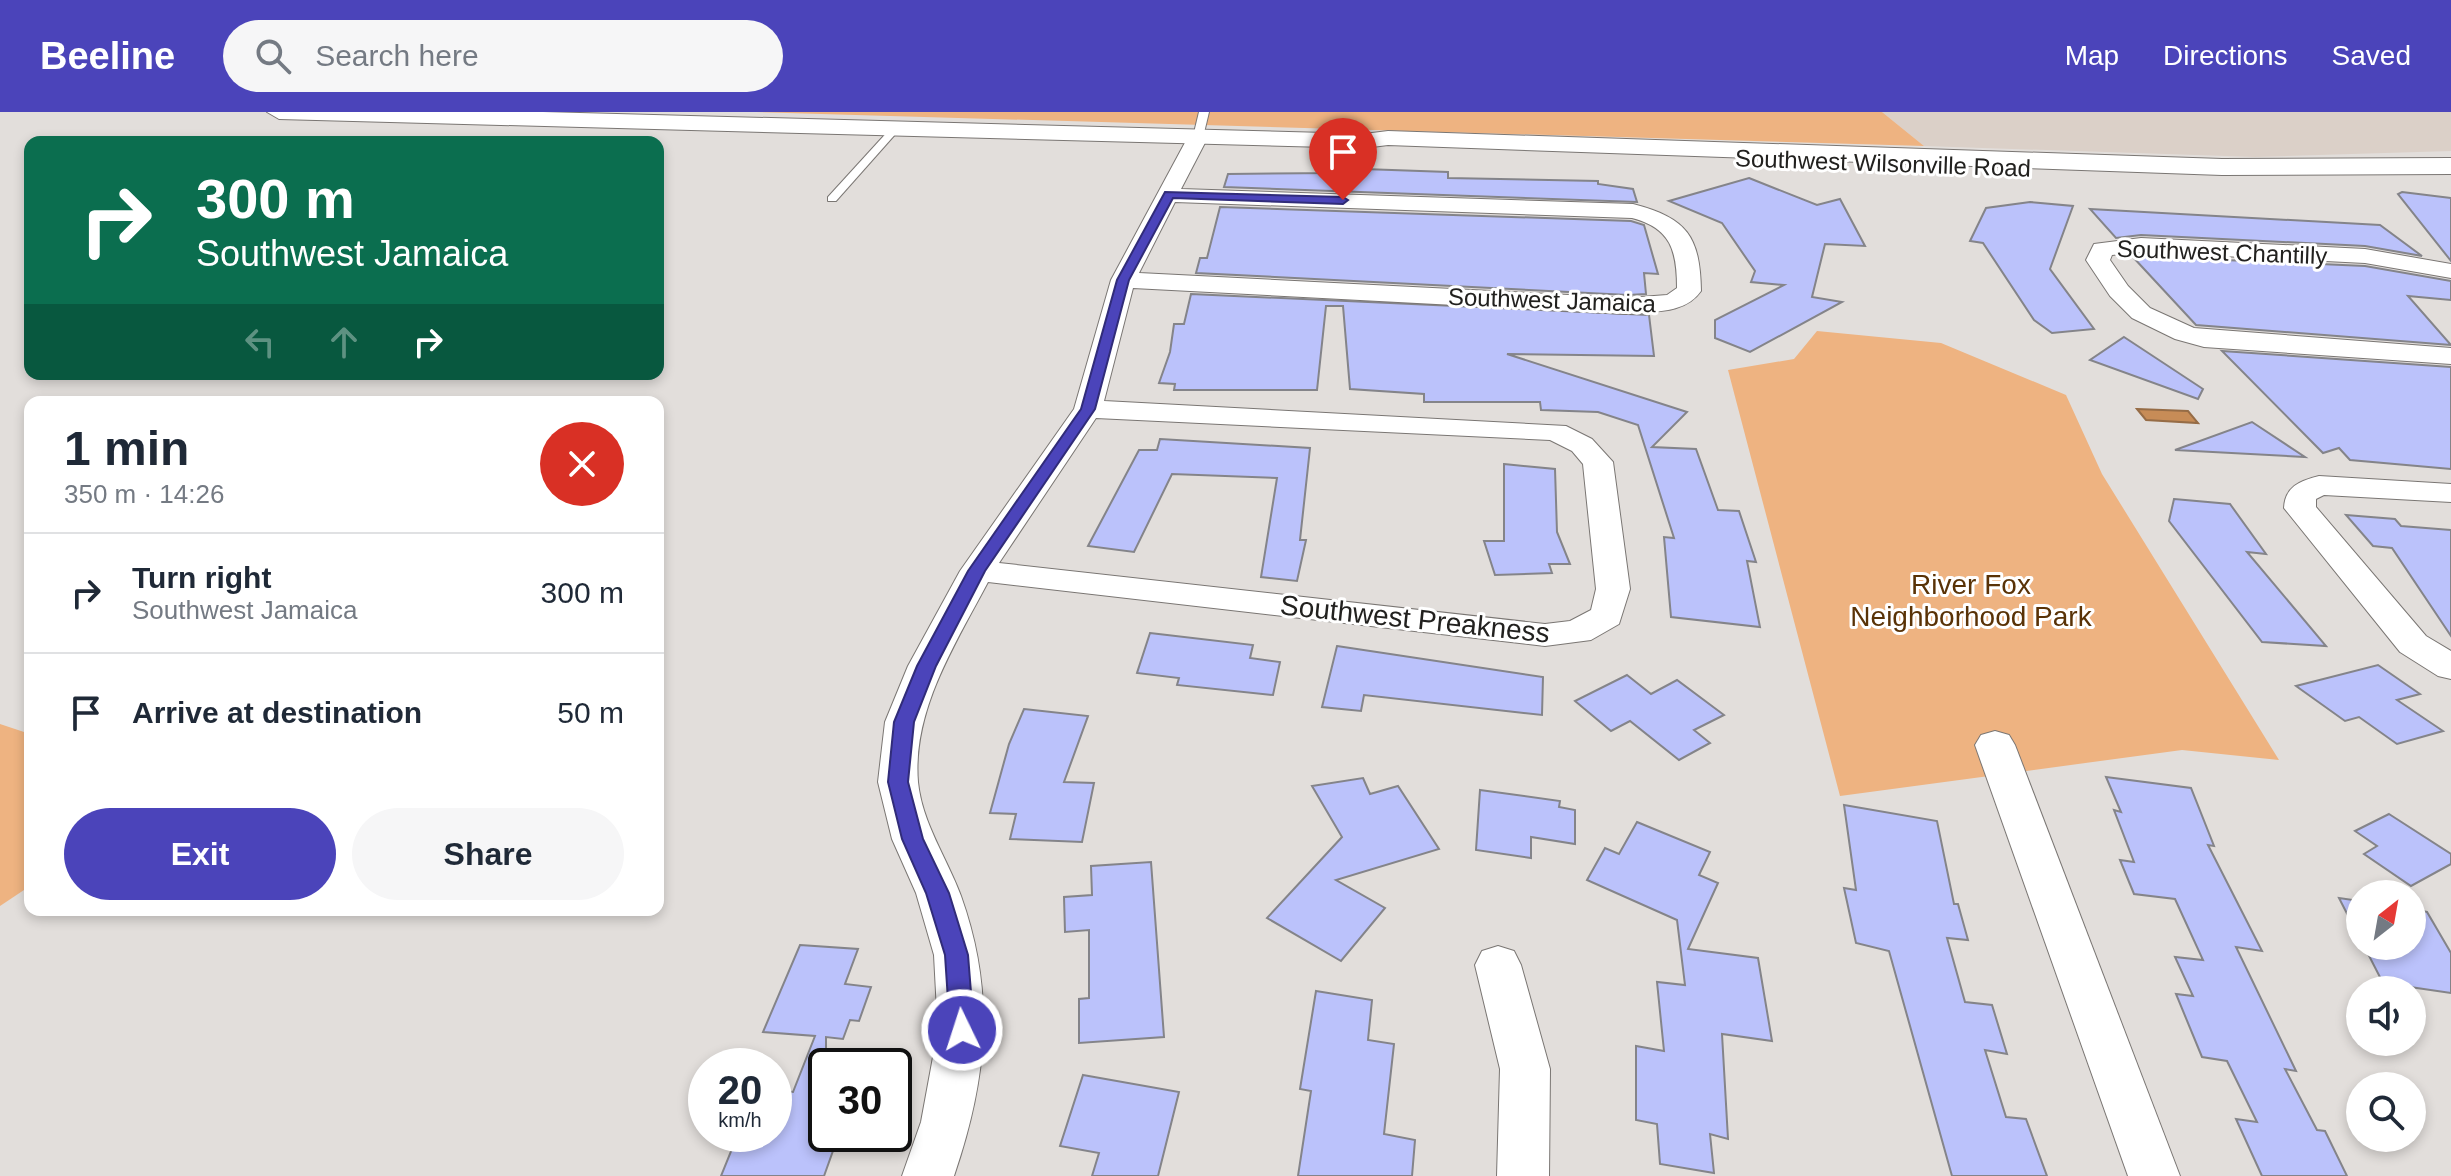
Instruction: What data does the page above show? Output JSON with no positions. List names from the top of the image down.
{
  "streets": {
    "main road": ["Southwest Wilsonville Road"],
    "street": ["Southwest Chantilly", "Southwest Jamaica", "Southwest Preakness"]
  },
  "parks": ["River Fox Neighborhood Park"],
  "north": "top right",
  "page": {
    "header": "Beeline",
    "search": "Search here",
    "nav": ["Map", "Directions", "Saved"],
    "turn": ["300 m", "Southwest Jamaica"],
    "heading": ["1 min", "350 m · 14:26"],
    "list": [
      {
        "name": "Turn right",
        "note": "Southwest Jamaica",
        "value": "300 m"
      },
      {
        "name": "Arrive at destination",
        "value": "50 m"
      }
    ],
    "buttons": ["Exit", "Share"],
    "speed": "20 km/h",
    "limit": "30"
  }
}
